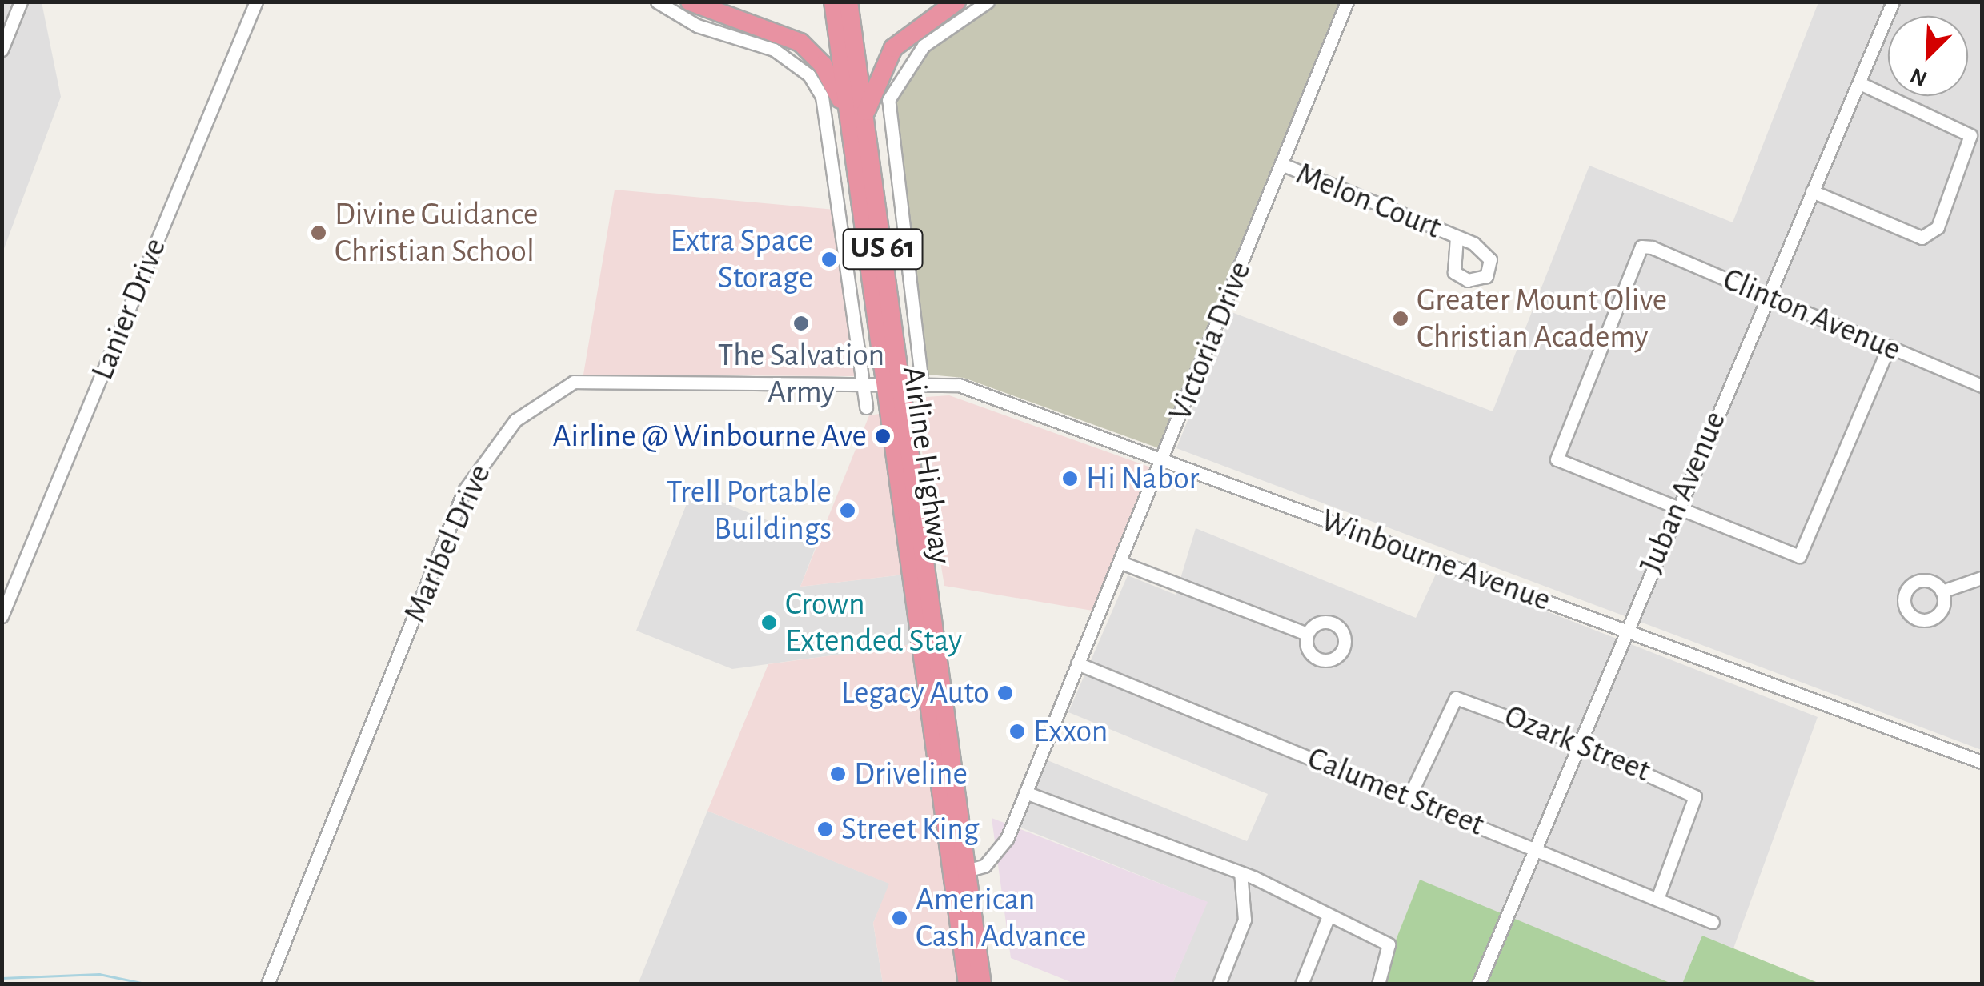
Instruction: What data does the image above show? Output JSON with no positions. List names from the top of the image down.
{
  "streets": {
    "highway": ["US 61", "Airline Highway"],
    "street": [
      "Melon Court",
      "Lanier Drive",
      "Clinton Avenue",
      "Victoria Drive",
      "Juban Avenue",
      "Maribel Drive",
      "Winbourne Avenue",
      "Ozark Street",
      "Calumet Street"
    ]
  },
  "crossings": [
    ["Melon Court", "Victoria Drive"],
    ["Clinton Avenue", "Juban Avenue"],
    ["Victoria Drive", "Airline Highway"],
    ["Victoria Drive", "Winbourne Avenue"],
    ["Victoria Drive", "Calumet Street"],
    ["Airline Highway", "Maribel Drive"],
    ["Airline Highway", "Winbourne Avenue"],
    ["Juban Avenue", "Winbourne Avenue"],
    ["Juban Avenue", "Ozark Street"],
    ["Juban Avenue", "Calumet Street"],
    ["Maribel Drive", "Winbourne Avenue"],
    ["Ozark Street", "Calumet Street"]
  ],
  "places": [
    "Divine Guidance Christian School",
    "Extra Space Storage",
    "Greater Mount Olive Christian Academy",
    "The Salvation Army",
    "Airline @ Winbourne Ave",
    "Hi Nabor",
    "Trell Portable Buildings",
    "Crown Extended Stay",
    "Legacy Auto",
    "Exxon",
    "Driveline",
    "Street King",
    "American Cash Advance"
  ],
  "north": "bottom left"
}
